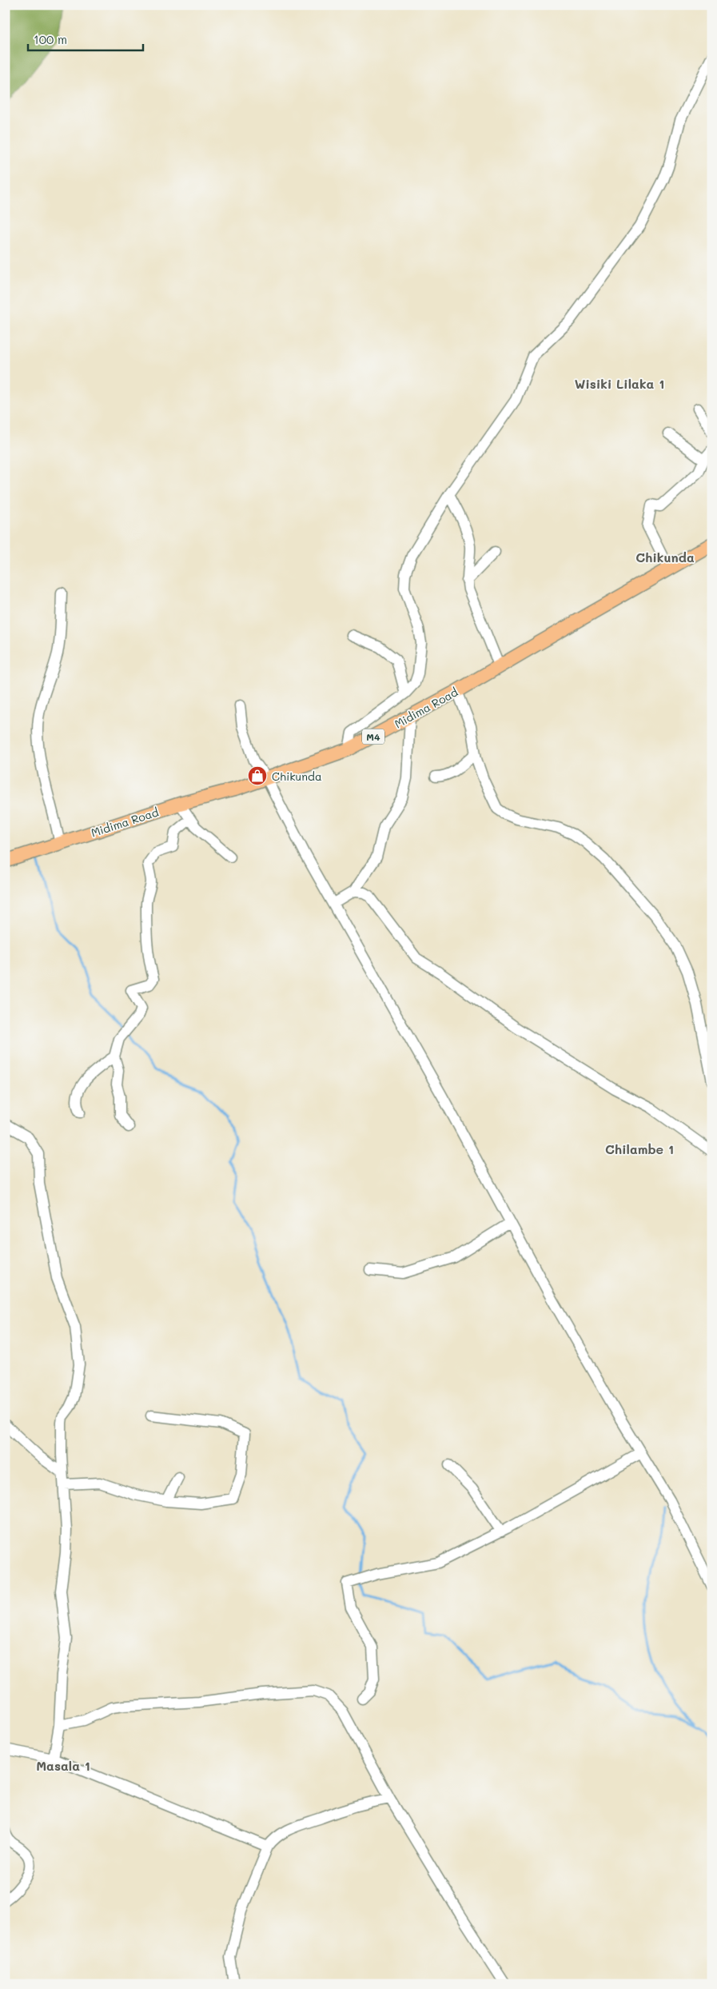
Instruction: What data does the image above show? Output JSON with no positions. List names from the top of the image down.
{
  "streets": {
    "main road": ["Midima Road", "M4"]
  },
  "districts": [
    "Wisiki Lilaka 1",
    "Chikunda",
    "Chilambe 1",
    "Masala 1"
  ],
  "places": {
    "shop": ["Chikunda"]
  },
  "scale_bar": "100 m"
}
